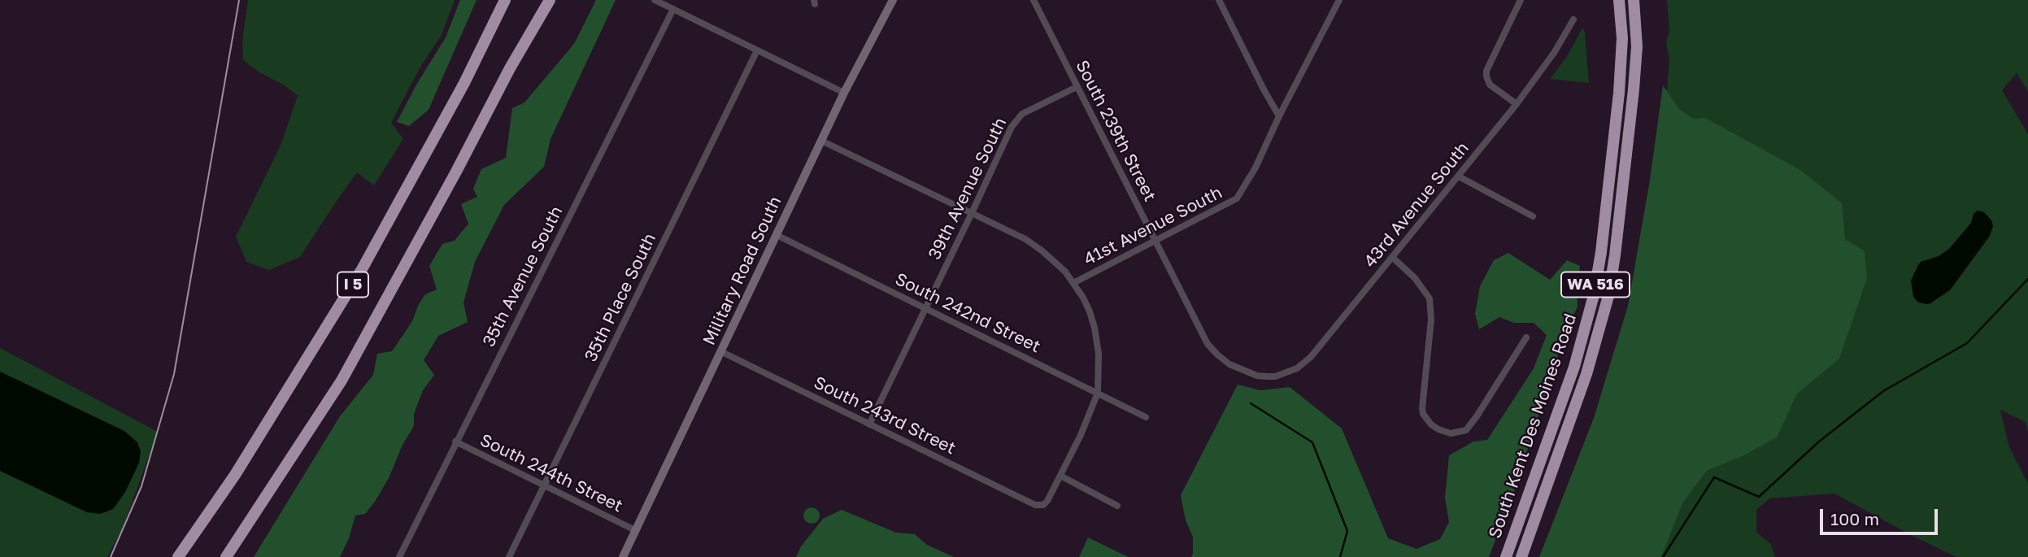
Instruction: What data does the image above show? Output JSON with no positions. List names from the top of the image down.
{
  "streets": {
    "highway": ["I 5", "WA 516", "South Kent Des Moines Road"],
    "main road": ["Military Road South"],
    "street": [
      "South 239th Street",
      "39th Avenue South",
      "43rd Avenue South",
      "41st Avenue South",
      "35th Avenue South",
      "35th Place South",
      "South 242nd Street",
      "South 243rd Street",
      "South 244th Street"
    ]
  },
  "crossings": [
    ["South 239th Street", "39th Avenue South"],
    ["South 239th Street", "43rd Avenue South"],
    ["South 239th Street", "41st Avenue South"],
    ["39th Avenue South", "South 242nd Street"],
    ["39th Avenue South", "South 243rd Street"],
    ["41st Avenue South", "South 242nd Street"],
    ["41st Avenue South", "South 243rd Street"],
    ["Military Road South", "South 242nd Street"],
    ["Military Road South", "South 243rd Street"],
    ["Military Road South", "South 244th Street"],
    ["35th Avenue South", "South 244th Street"],
    ["35th Place South", "South 244th Street"]
  ],
  "scale_bar": "100 m"
}
